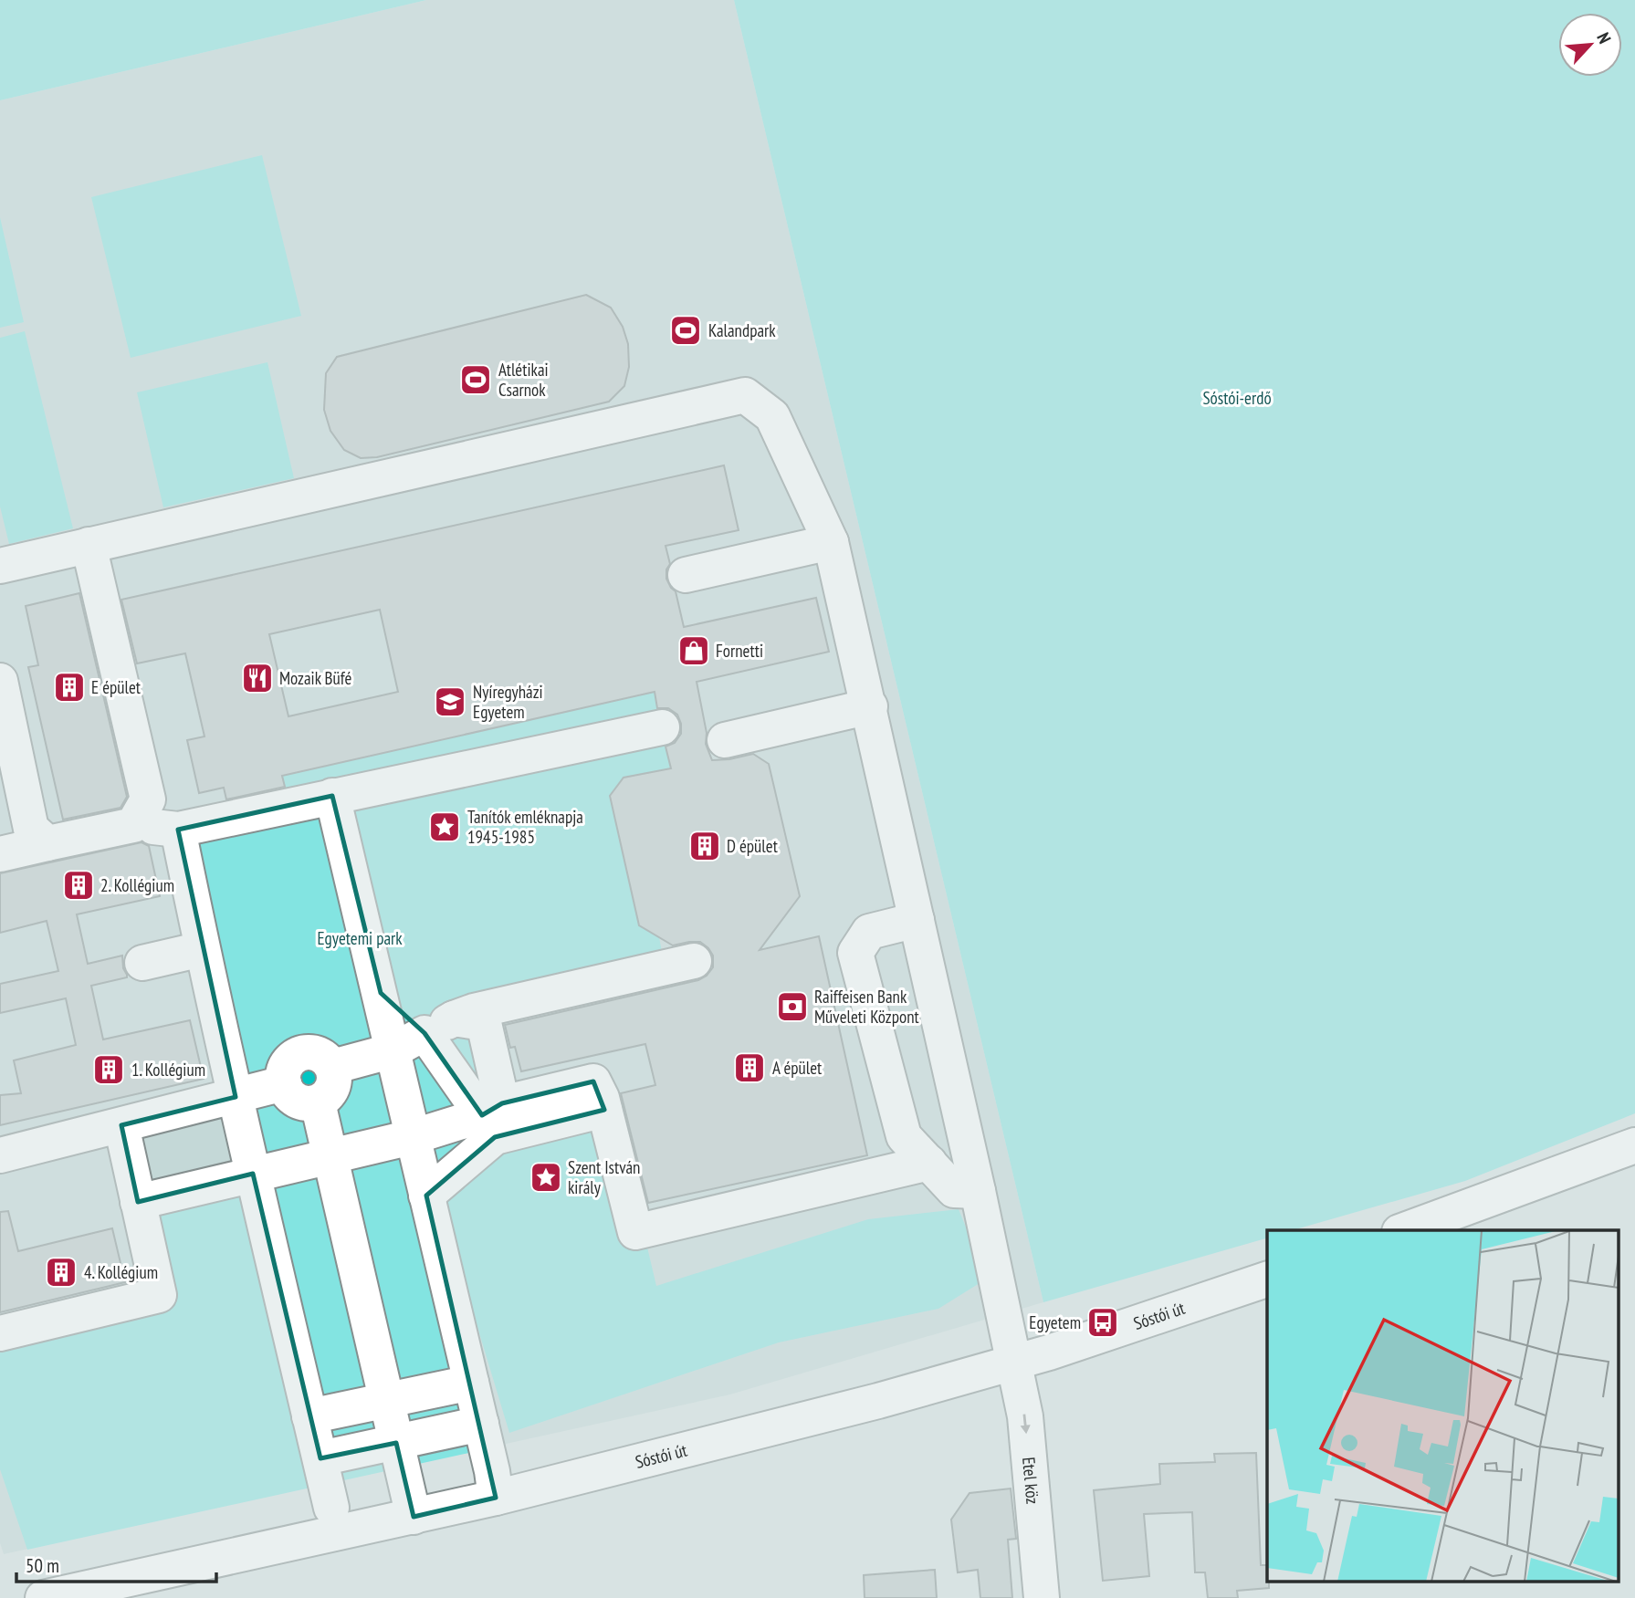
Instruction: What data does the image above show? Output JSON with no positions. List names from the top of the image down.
{
  "streets": {
    "street": ["Sóstói út", "Etel köz"]
  },
  "crossings": [
    ["Sóstói út", "Etel köz"]
  ],
  "parks": ["Sóstói-erdő", "Egyetemi park"],
  "places": {
    "sports": ["Kalandpark", "Atlétikai Csarnok"],
    "shop": ["Fornetti"],
    "restaurant": ["Mozaik Büfé"],
    "building": [
      "E épület",
      "D épület",
      "2. Kollégium",
      "A épület",
      "1. Kollégium",
      "4. Kollégium"
    ],
    "school or university": ["Nyíregyházi Egyetem"],
    "place": ["Tanítók emléknapja 1945-1985", "Szent István király"],
    "bank": ["Raiffeisen Bank Műveleti Központ"],
    "bus stop": ["Egyetem"]
  },
  "scale_bar": "50 m",
  "north": "top right"
}
